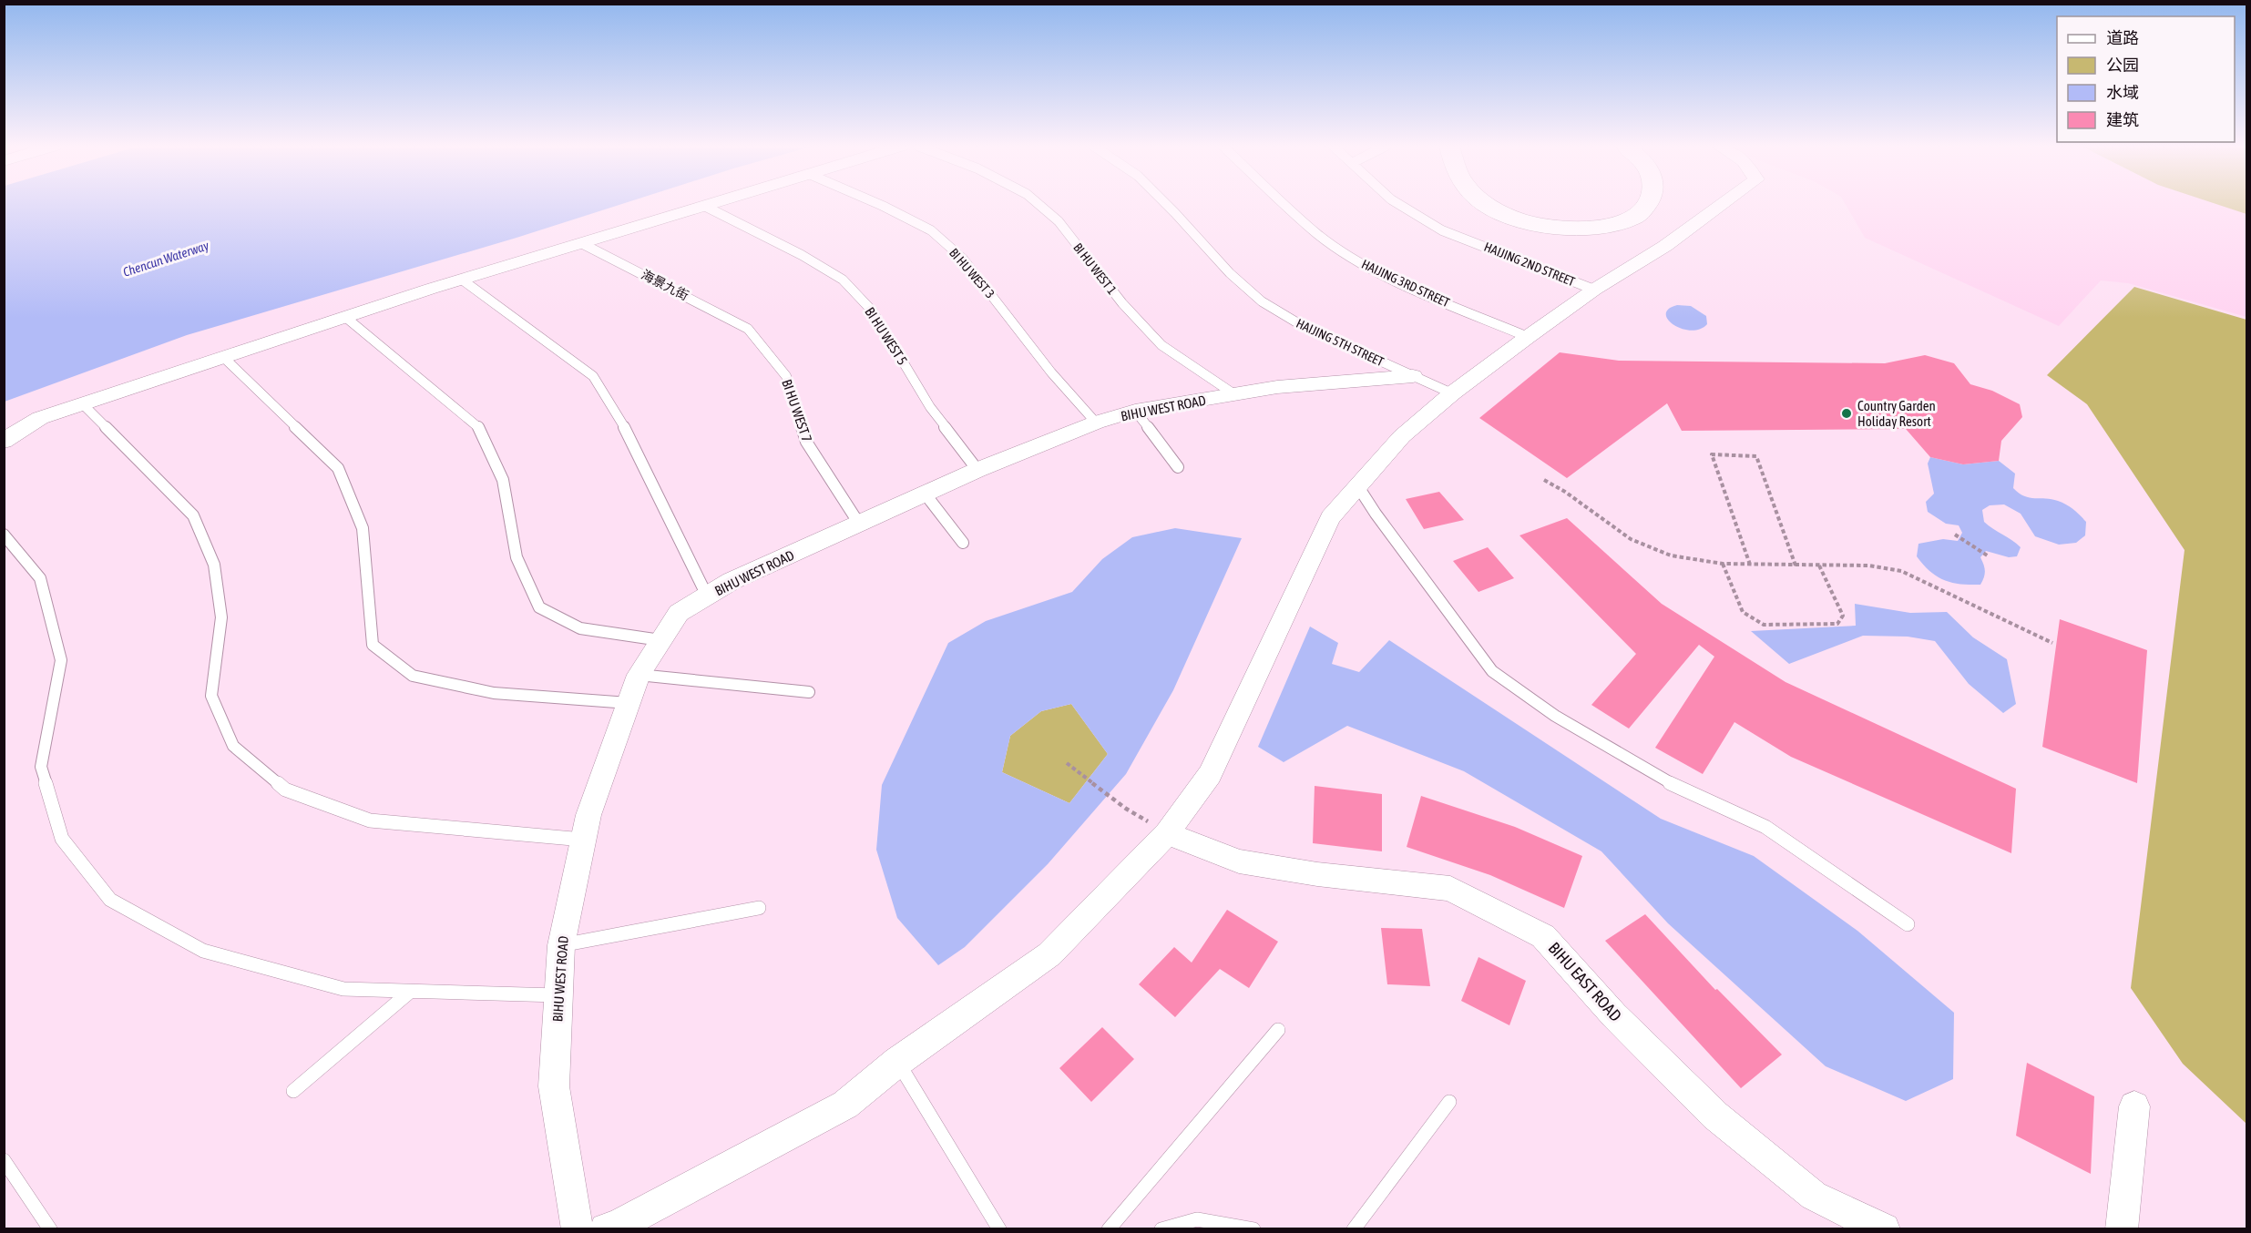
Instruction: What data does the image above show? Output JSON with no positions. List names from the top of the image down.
{
  "streets": {
    "street": ["BIHU WEST ROAD", "BIHU EAST ROAD"],
    "lane": [
      "HAIJING 2ND STREET",
      "BI HU WEST 1",
      "BI HU WEST 3",
      "HAIJING 3RD STREET",
      "海景九街",
      "BI HU WEST 5",
      "HAIJING 5TH STREET",
      "BI HU WEST 7"
    ]
  },
  "crossings": [
    ["BI HU WEST 1", "BIHU WEST ROAD"],
    ["BI HU WEST 3", "BIHU WEST ROAD"],
    ["海景九街", "BI HU WEST 7"],
    ["BI HU WEST 5", "BIHU WEST ROAD"],
    ["HAIJING 5TH STREET", "BIHU WEST ROAD"],
    ["BIHU WEST ROAD", "BI HU WEST 7"]
  ],
  "water": ["Chencun Waterway"],
  "places": ["Country Garden Holiday Resort"],
  "legend": [
    "道路",
    "公园",
    "水域",
    "建筑"
  ]
}
